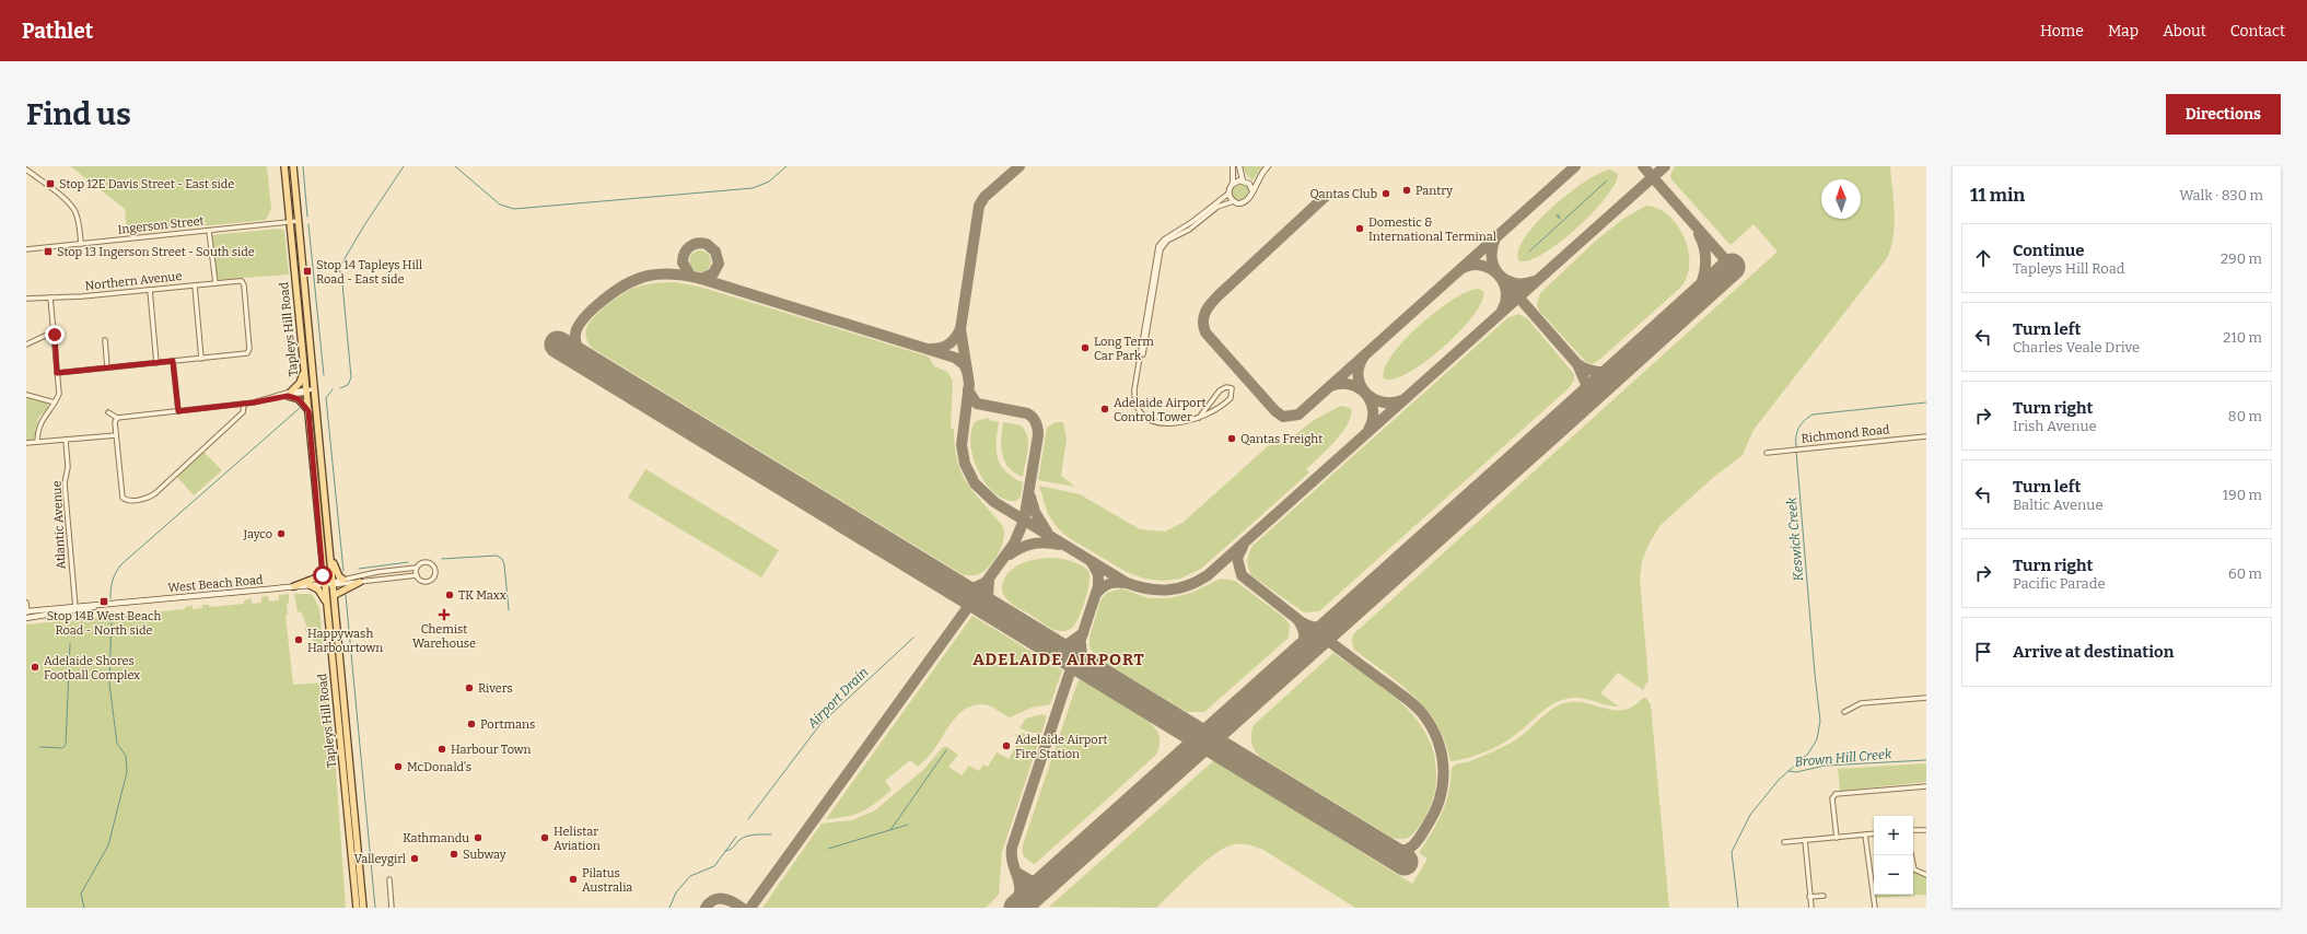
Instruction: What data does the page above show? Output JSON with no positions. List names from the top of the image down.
{
  "streets": {
    "main road": ["Tapleys Hill Road"],
    "street": [
      "Ingerson Street",
      "Northern Avenue",
      "Richmond Road",
      "Atlantic Avenue",
      "West Beach Road"
    ]
  },
  "crossings": [
    ["Ingerson Street", "Tapleys Hill Road"],
    ["Tapleys Hill Road", "West Beach Road"],
    ["Atlantic Avenue", "West Beach Road"]
  ],
  "districts": ["ADELAIDE AIRPORT"],
  "water": ["Keswick Creek", "Airport Drain", "Brown Hill Creek"],
  "places": {
    "transit": [
      "Stop 12E Davis Street - East side",
      "Stop 13 Ingerson Street - South side",
      "Stop 14 Tapleys Hill Road - East side",
      "Stop 14B West Beach Road - North side"
    ],
    "other": [
      "Pantry",
      "Qantas Club",
      "Domestic & International Terminal",
      "Long Term Car Park",
      "Adelaide Airport Control Tower",
      "Qantas Freight",
      "Jayco",
      "TK Maxx",
      "Happywash Harbourtown",
      "Adelaide Shores Football Complex",
      "Rivers",
      "Portmans",
      "Adelaide Airport Fire Station",
      "Harbour Town",
      "McDonald's",
      "Kathmandu",
      "Helistar Aviation",
      "Subway",
      "Valleygirl",
      "Pilatus Australia"
    ],
    "health": ["Chemist Warehouse"]
  },
  "north": "top",
  "page": {
    "header": "Pathlet",
    "nav": [
      "Home",
      "Map",
      "About",
      "Contact"
    ],
    "buttons": "Directions",
    "title": "Find us",
    "heading": ["11 min", "Walk · 830 m"],
    "list": [
      ["Continue", "Tapleys Hill Road", "290 m"],
      ["Turn left", "Charles Veale Drive", "210 m"],
      ["Turn right", "Irish Avenue", "80 m"],
      ["Turn left", "Baltic Avenue", "190 m"],
      ["Turn right", "Pacific Parade", "60 m"],
      "Arrive at destination"
    ],
    "map_buttons": ["+", "−"]
  }
}
